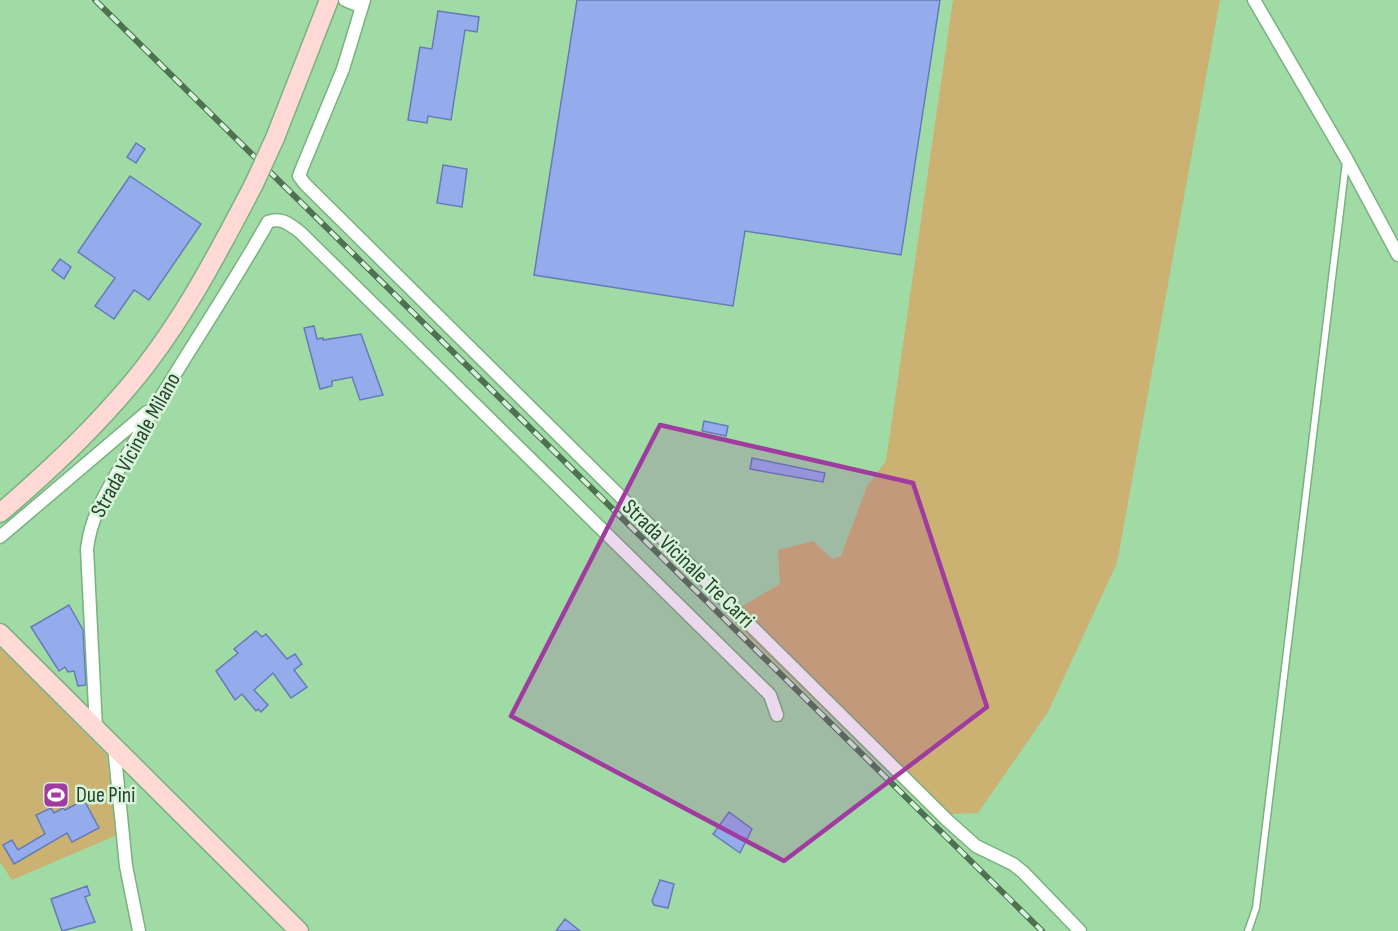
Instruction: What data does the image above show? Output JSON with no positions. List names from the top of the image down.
{
  "streets": {
    "street": ["Strada Vicinale Milano", "Strada Vicinale Tre Carri"]
  },
  "places": {
    "sports": ["Due Pini"]
  }
}
